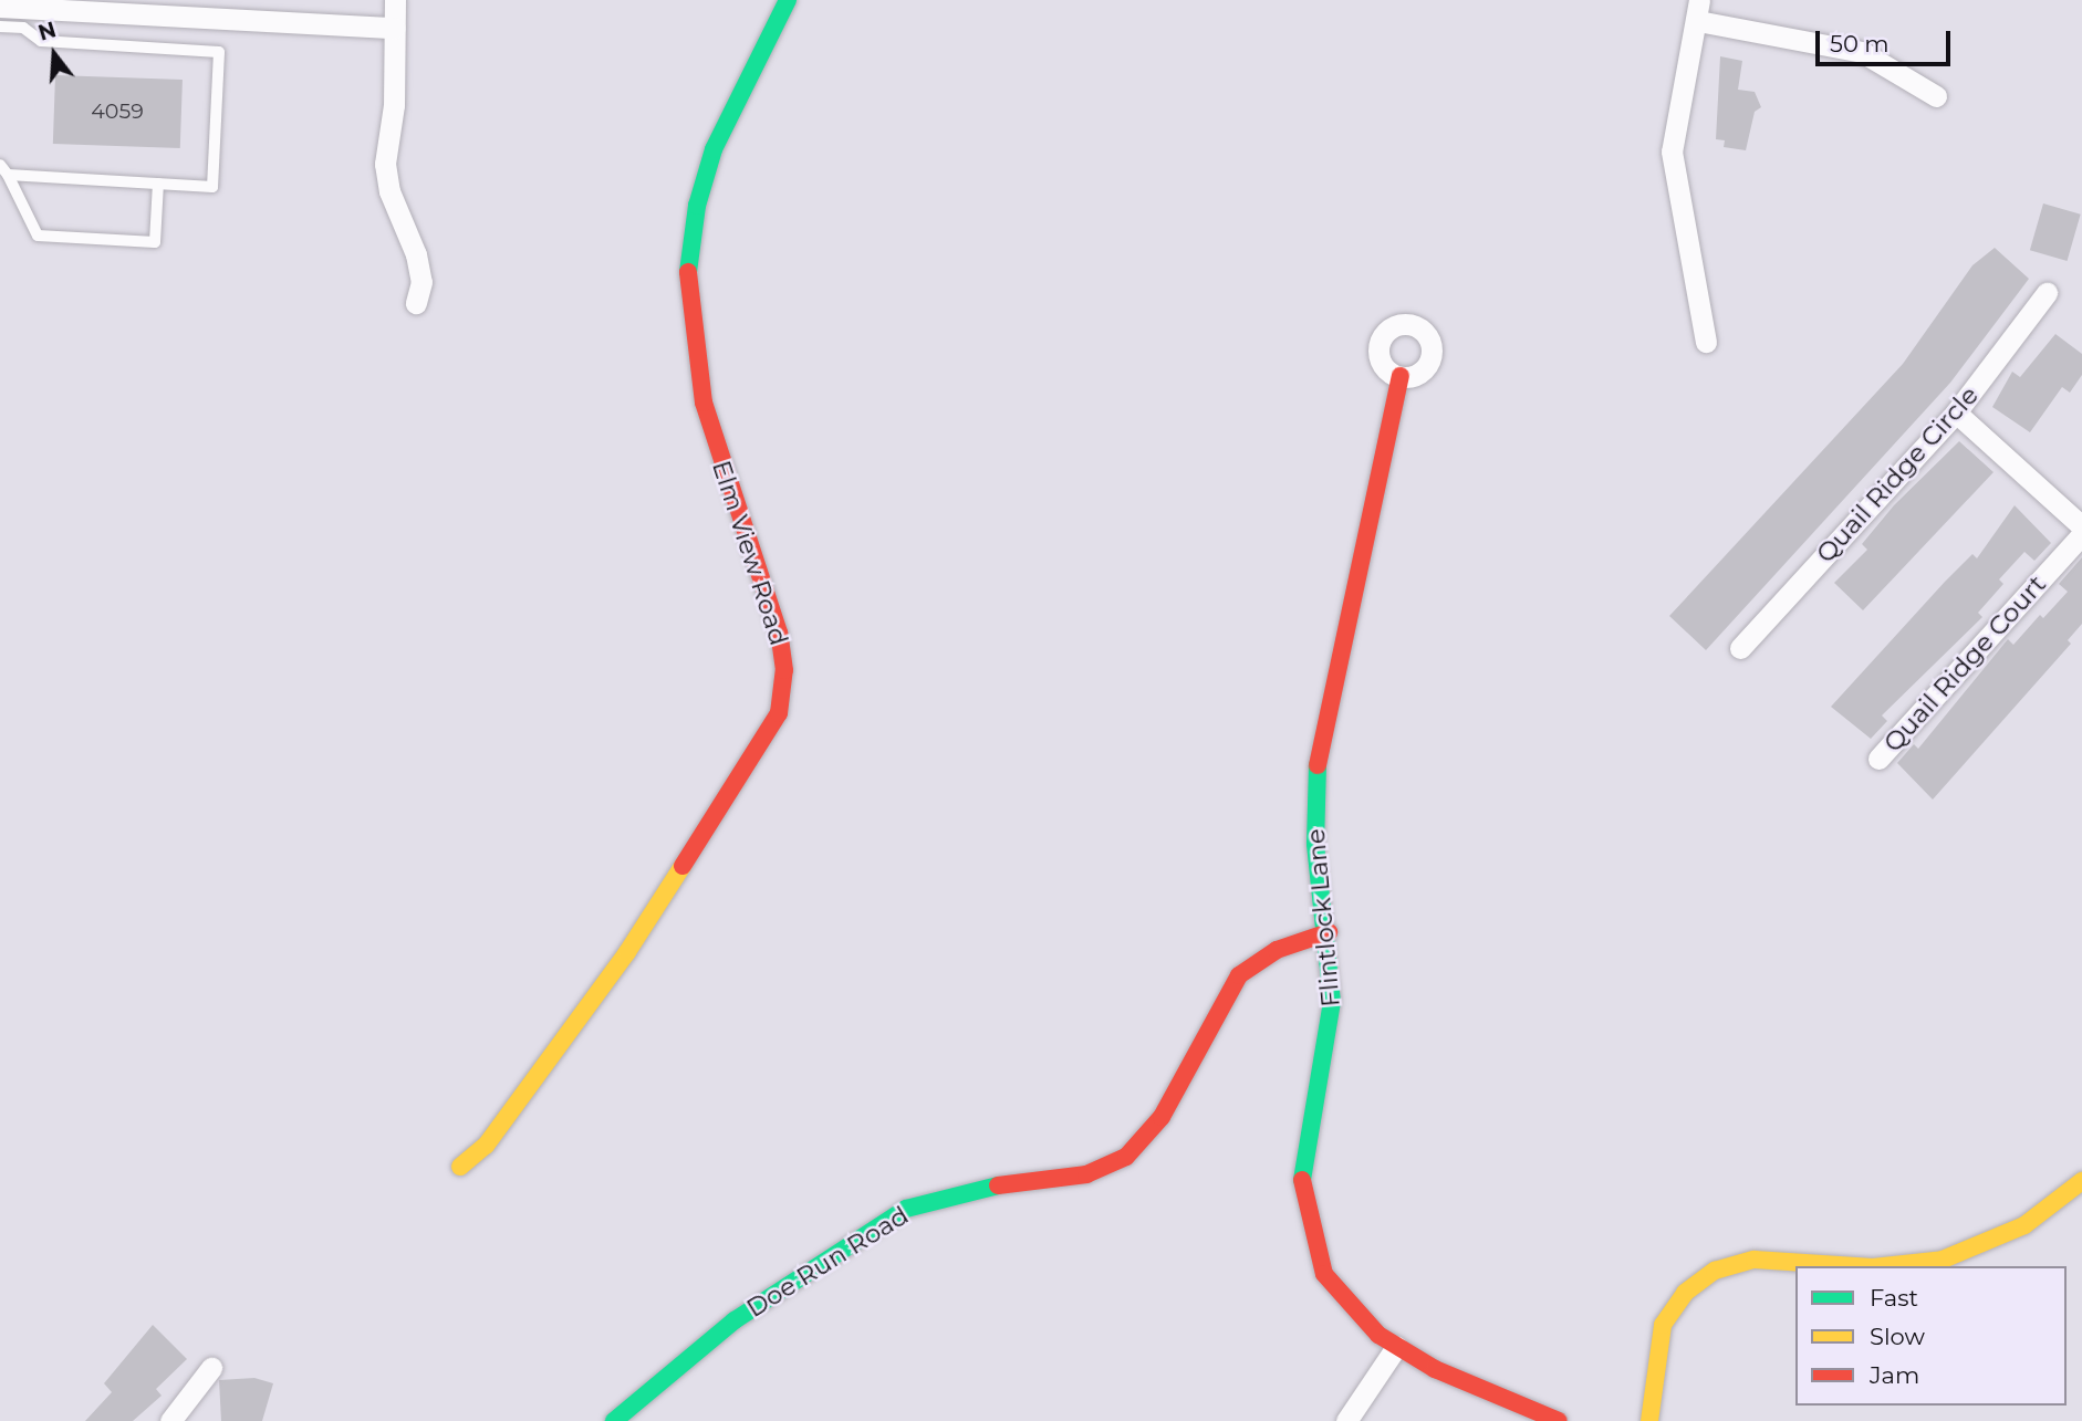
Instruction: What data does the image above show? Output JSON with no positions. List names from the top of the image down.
{
  "streets": {
    "street": [
      "Quail Ridge Circle",
      "Elm View Road",
      "Quail Ridge Court",
      "Flintlock Lane",
      "Doe Run Road"
    ]
  },
  "crossings": [
    ["Flintlock Lane", "Doe Run Road"]
  ],
  "house_numbers": ["4059"],
  "legend": ["Fast", "Slow", "Jam"],
  "scale_bar": "50 m",
  "north": "top"
}
